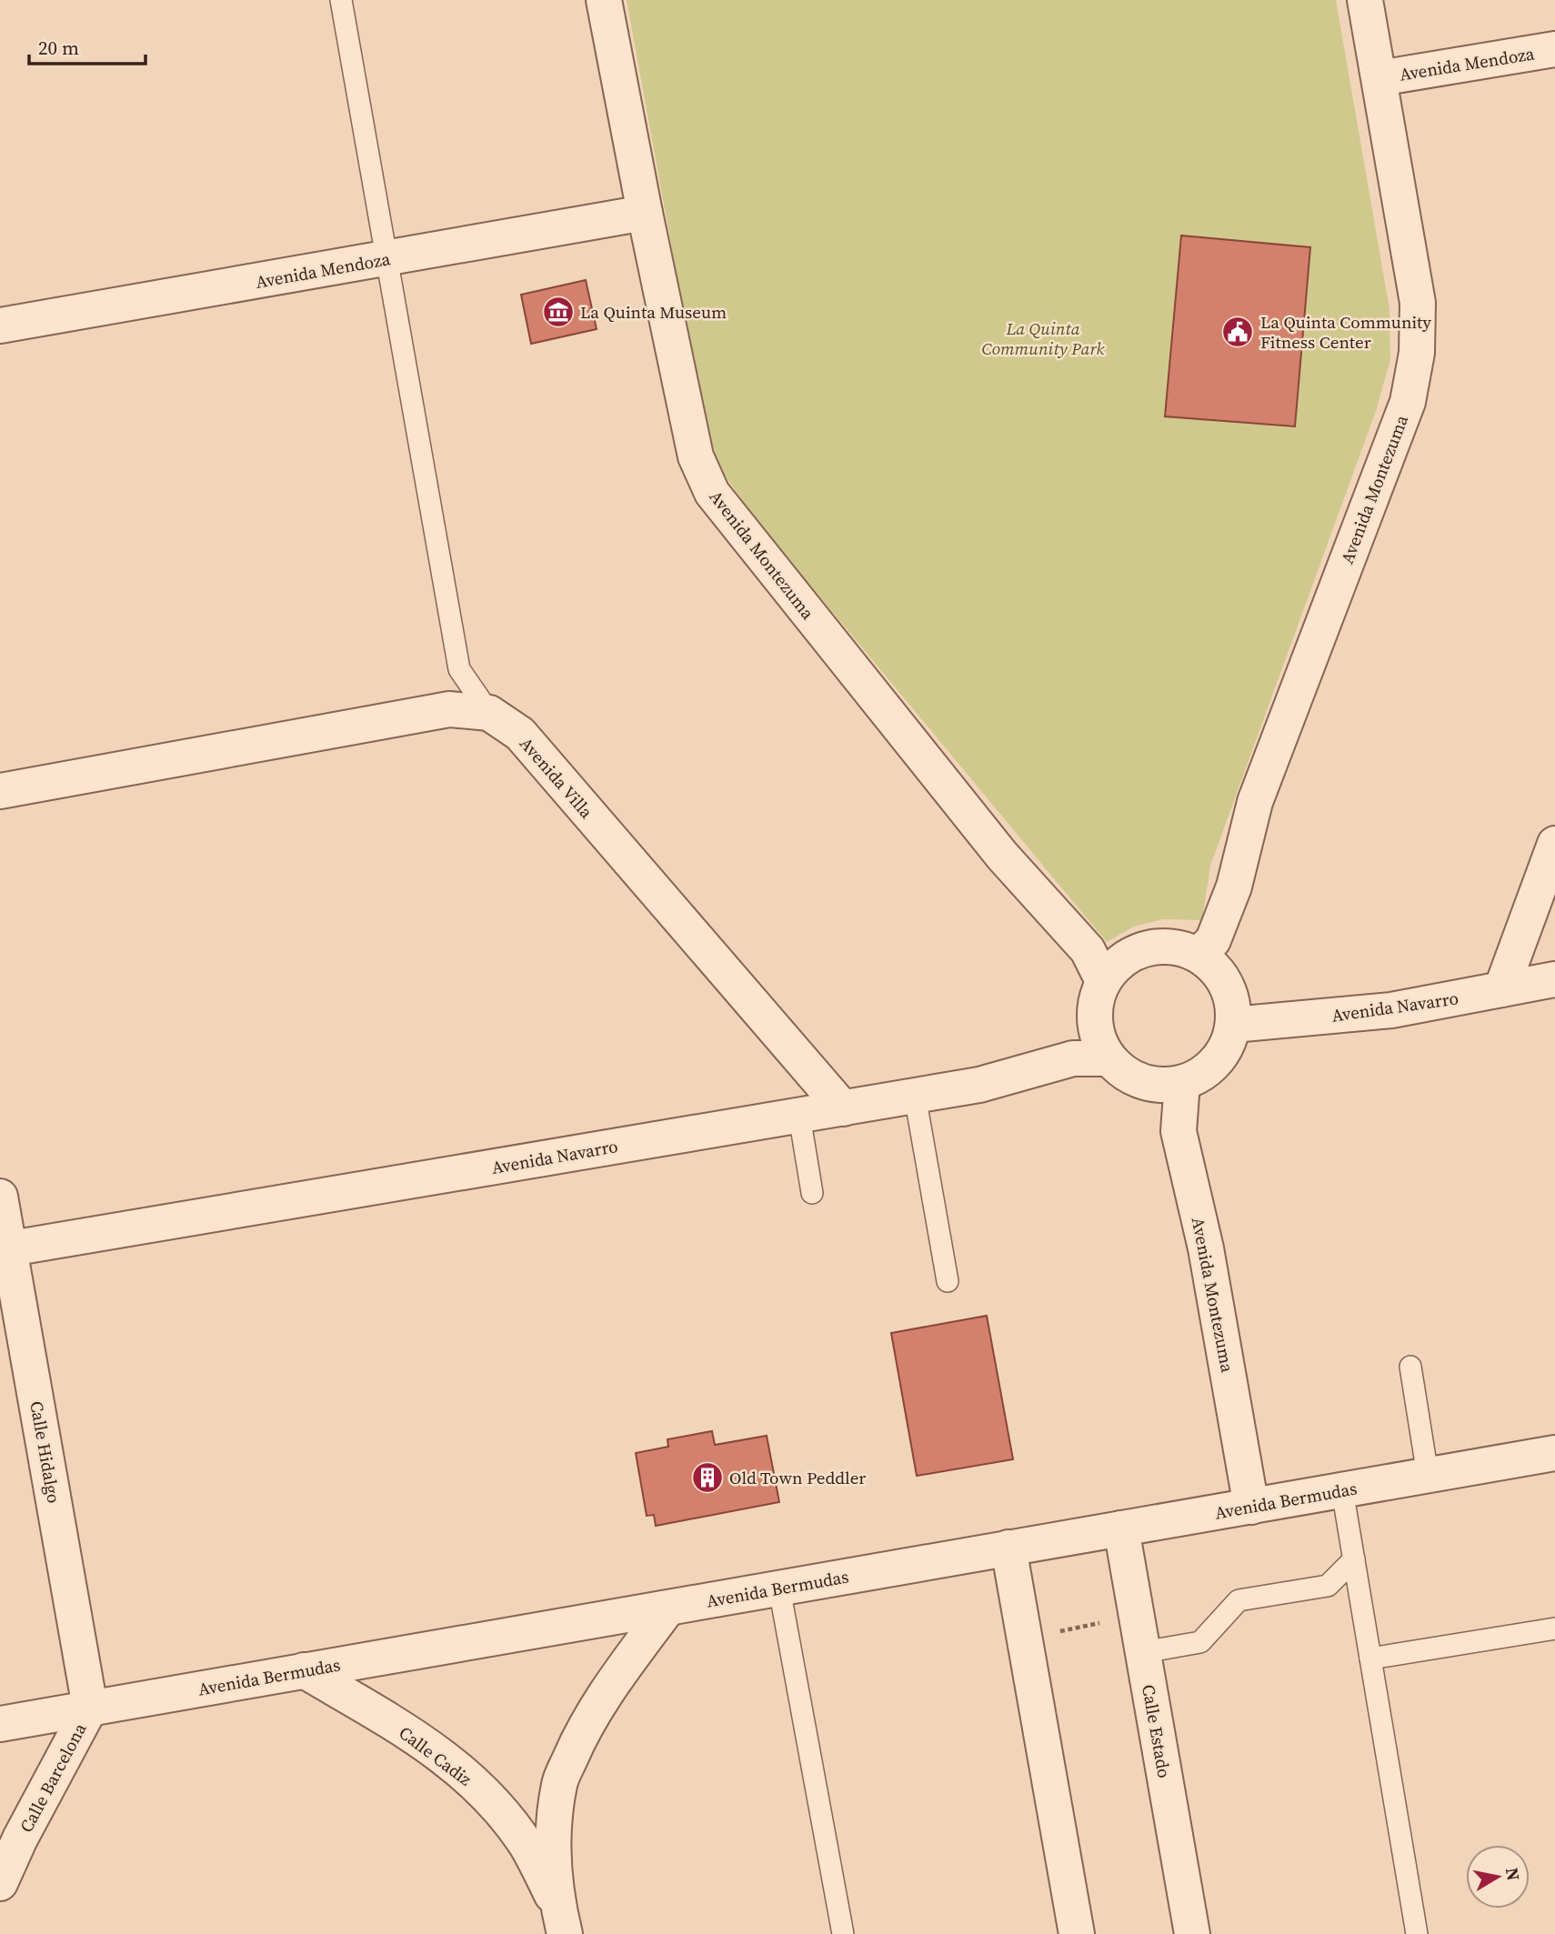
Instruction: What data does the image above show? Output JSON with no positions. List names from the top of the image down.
{
  "streets": {
    "street": [
      "Avenida Mendoza",
      "Avenida Montezuma",
      "Avenida Villa",
      "Avenida Navarro",
      "Calle Hidalgo",
      "Avenida Bermudas",
      "Calle Estado",
      "Calle Cadiz",
      "Calle Barcelona"
    ]
  },
  "crossings": [
    ["Avenida Mendoza", "Avenida Montezuma"],
    ["Avenida Montezuma", "Avenida Navarro"],
    ["Avenida Montezuma", "Avenida Bermudas"],
    ["Avenida Villa", "Avenida Navarro"],
    ["Avenida Navarro", "Calle Hidalgo"],
    ["Calle Hidalgo", "Avenida Bermudas"],
    ["Calle Hidalgo", "Calle Barcelona"],
    ["Avenida Bermudas", "Calle Estado"],
    ["Avenida Bermudas", "Calle Cadiz"],
    ["Avenida Bermudas", "Calle Barcelona"]
  ],
  "parks": ["La Quinta Community Park"],
  "places": {
    "museum": ["La Quinta Museum"],
    "public building": ["La Quinta Community Fitness Center"],
    "building": ["Old Town Peddler"]
  },
  "scale_bar": "20 m",
  "north": "right"
}
